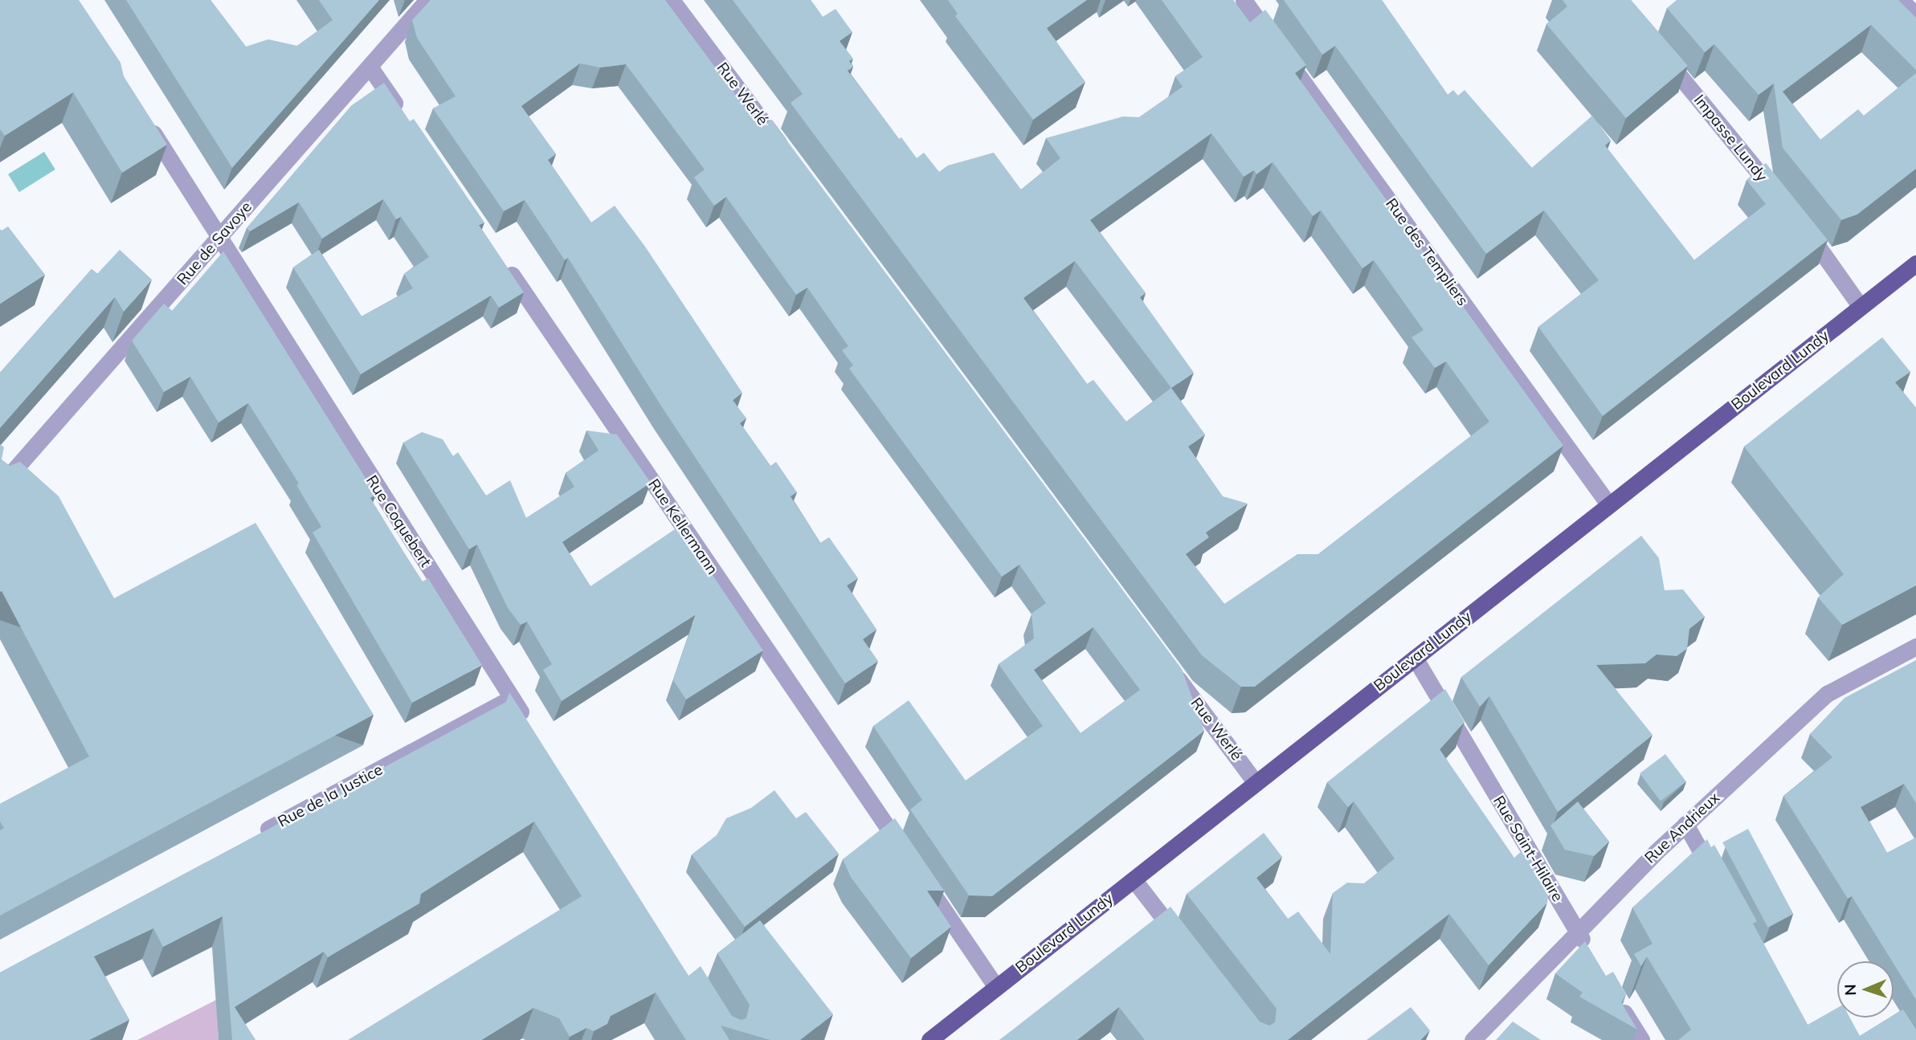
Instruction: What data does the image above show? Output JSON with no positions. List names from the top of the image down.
{
  "streets": {
    "main road": ["Boulevard Lundy"],
    "street": [
      "Rue Werlé",
      "Impasse Lundy",
      "Rue de Savoye",
      "Rue des Templiers",
      "Rue Coquebert",
      "Rue Kellermann",
      "Rue de la Justice",
      "Rue Andrieux",
      "Rue Saint-Hilaire"
    ]
  },
  "crossings": [
    ["Rue Werlé", "Boulevard Lundy"],
    ["Rue de Savoye", "Rue Coquebert"],
    ["Rue des Templiers", "Boulevard Lundy"],
    ["Boulevard Lundy", "Rue Saint-Hilaire"],
    ["Rue Coquebert", "Rue de la Justice"],
    ["Rue Andrieux", "Rue Saint-Hilaire"]
  ],
  "north": "left"
}
